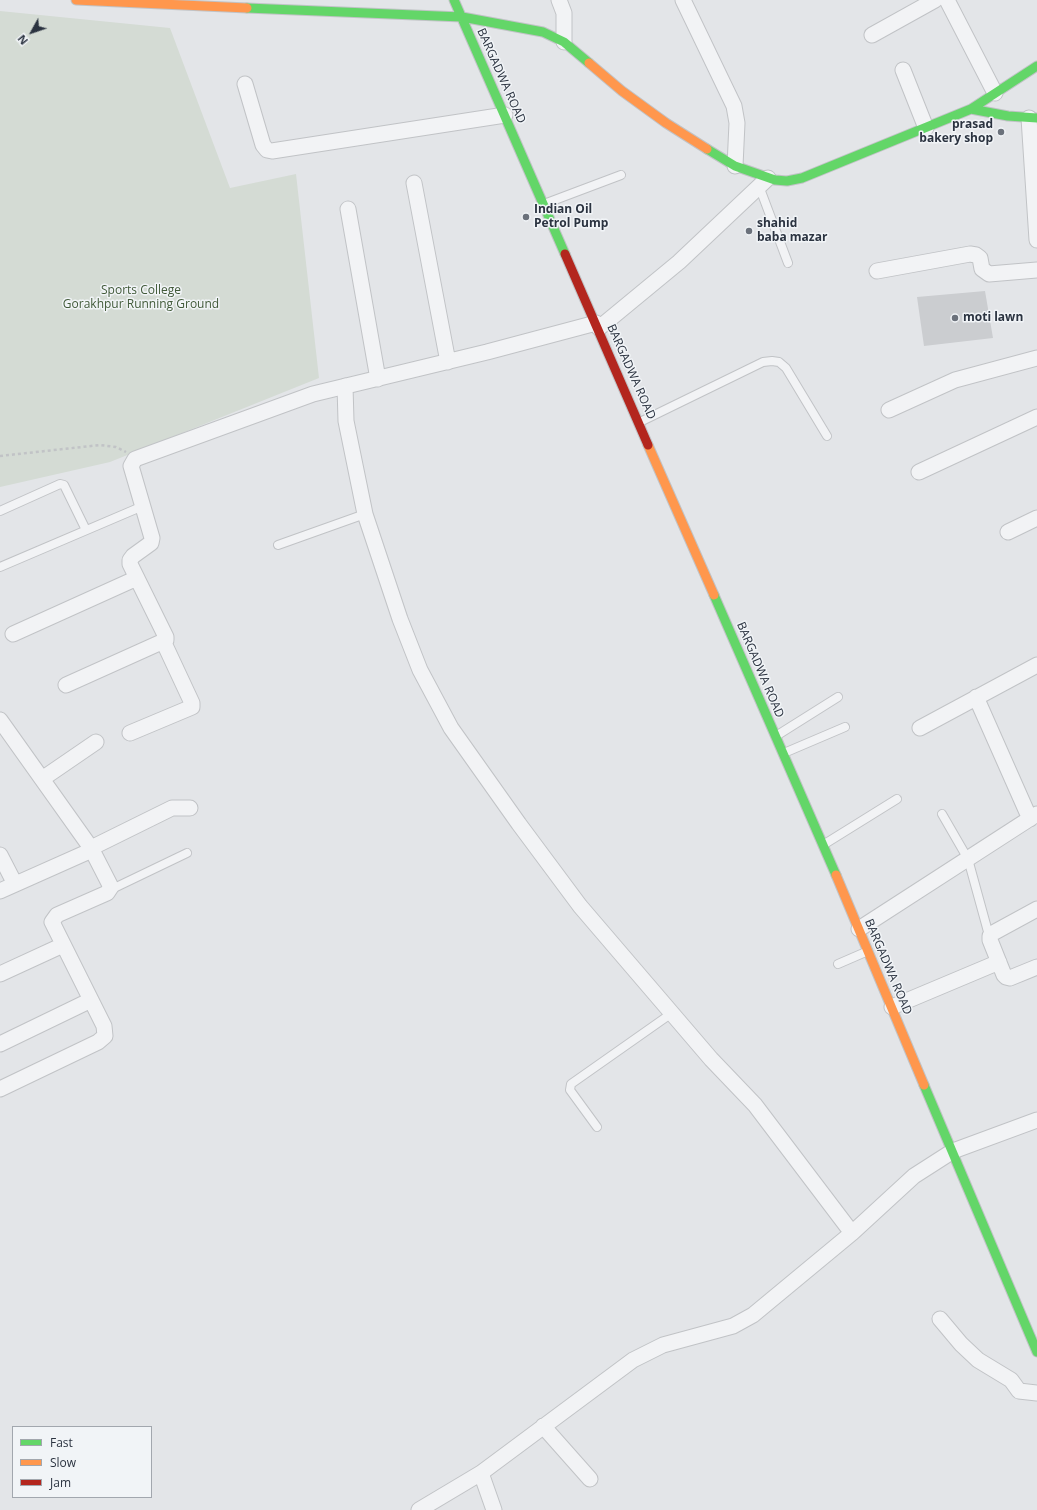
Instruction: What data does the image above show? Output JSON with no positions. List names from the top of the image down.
{
  "streets": {
    "main road": ["BARGADWA ROAD"]
  },
  "parks": ["Sports College Gorakhpur Running Ground"],
  "places": [
    "prasad bakery shop",
    "Indian Oil Petrol Pump",
    "shahid baba mazar",
    "moti lawn"
  ],
  "legend": ["Fast", "Slow", "Jam"],
  "north": "bottom left"
}
